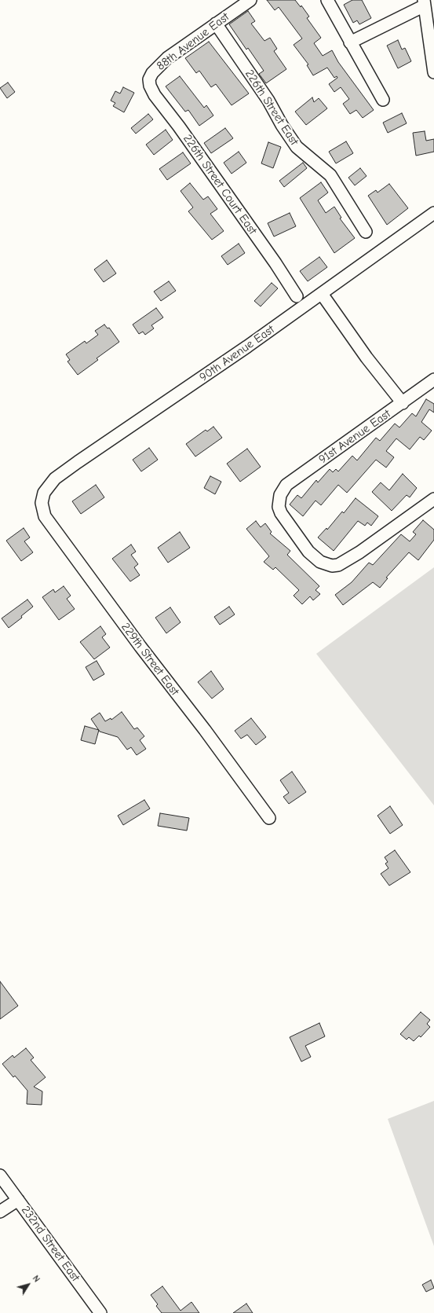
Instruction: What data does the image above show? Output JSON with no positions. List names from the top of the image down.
{
  "streets": {
    "street": [
      "88th Avenue East",
      "226th Street East",
      "226th Street Court East",
      "90th Avenue East",
      "91st Avenue East",
      "229th Street East",
      "232nd Street East"
    ]
  },
  "crossings": [
    ["88th Avenue East", "226th Street East"],
    ["88th Avenue East", "226th Street Court East"],
    ["90th Avenue East", "229th Street East"]
  ],
  "north": "top right"
}
